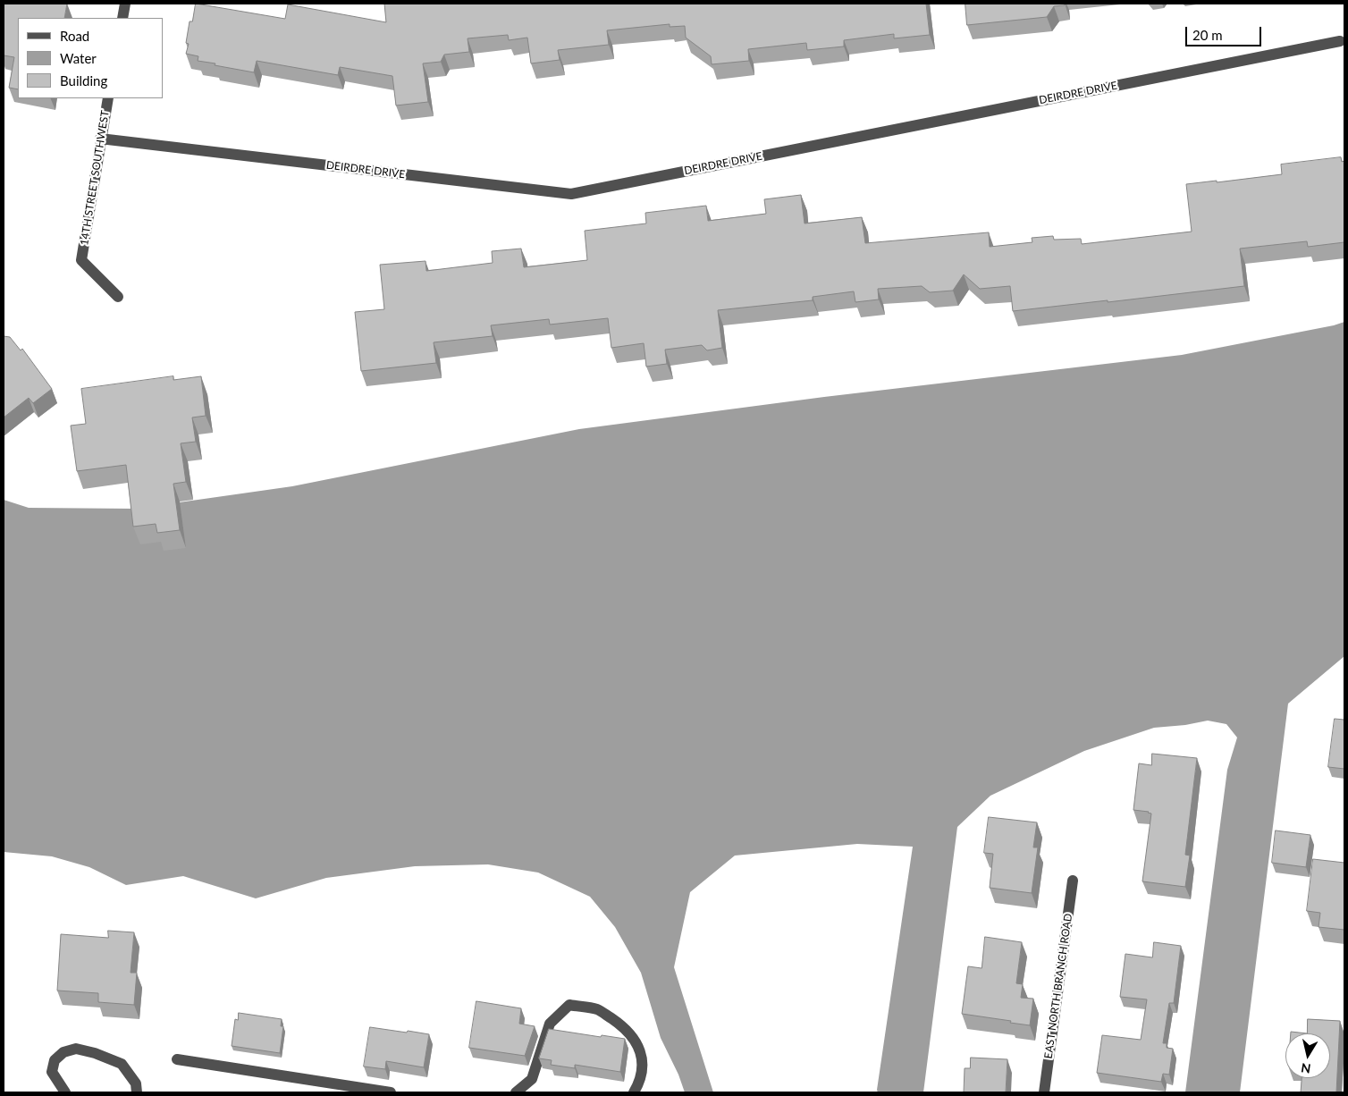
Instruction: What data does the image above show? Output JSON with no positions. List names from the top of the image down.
{
  "streets": {
    "street": ["DEIRDRE DRIVE", "14TH STREET SOUTHWEST", "EAST NORTH BRANCH ROAD"]
  },
  "crossings": [
    ["DEIRDRE DRIVE", "14TH STREET SOUTHWEST"]
  ],
  "legend": ["Road", "Water", "Building"],
  "scale_bar": "20 m",
  "north": "bottom"
}
